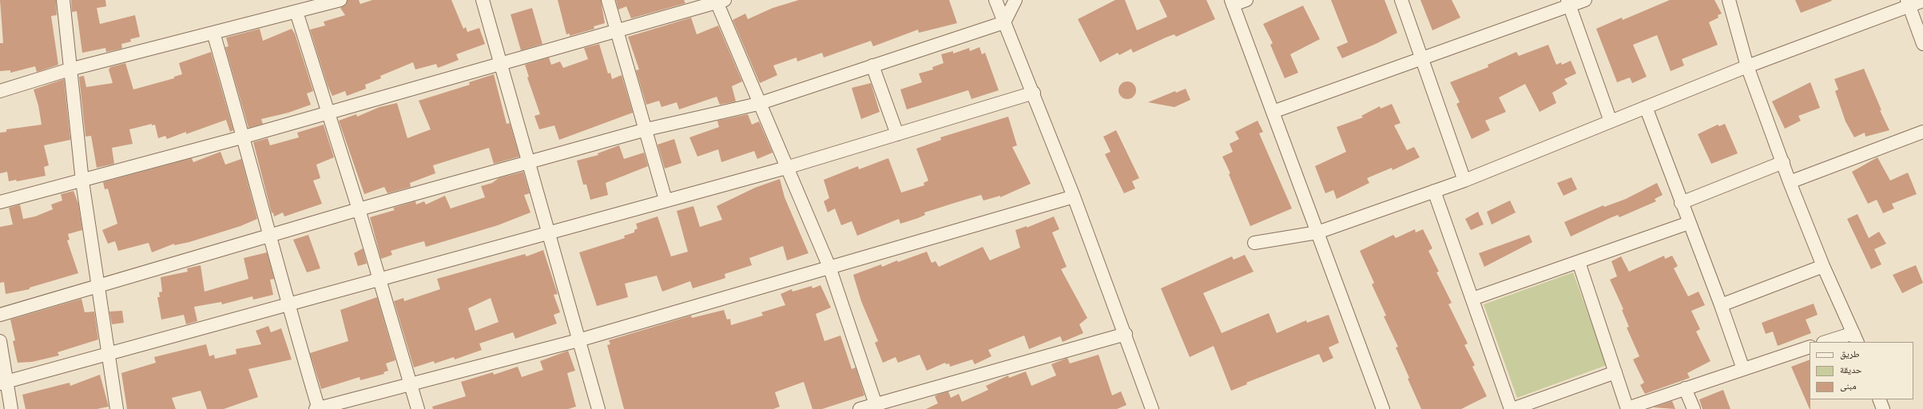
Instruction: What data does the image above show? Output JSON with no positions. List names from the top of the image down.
{
  "legend": ["طريق", "حديقة", "مبنى"]
}
